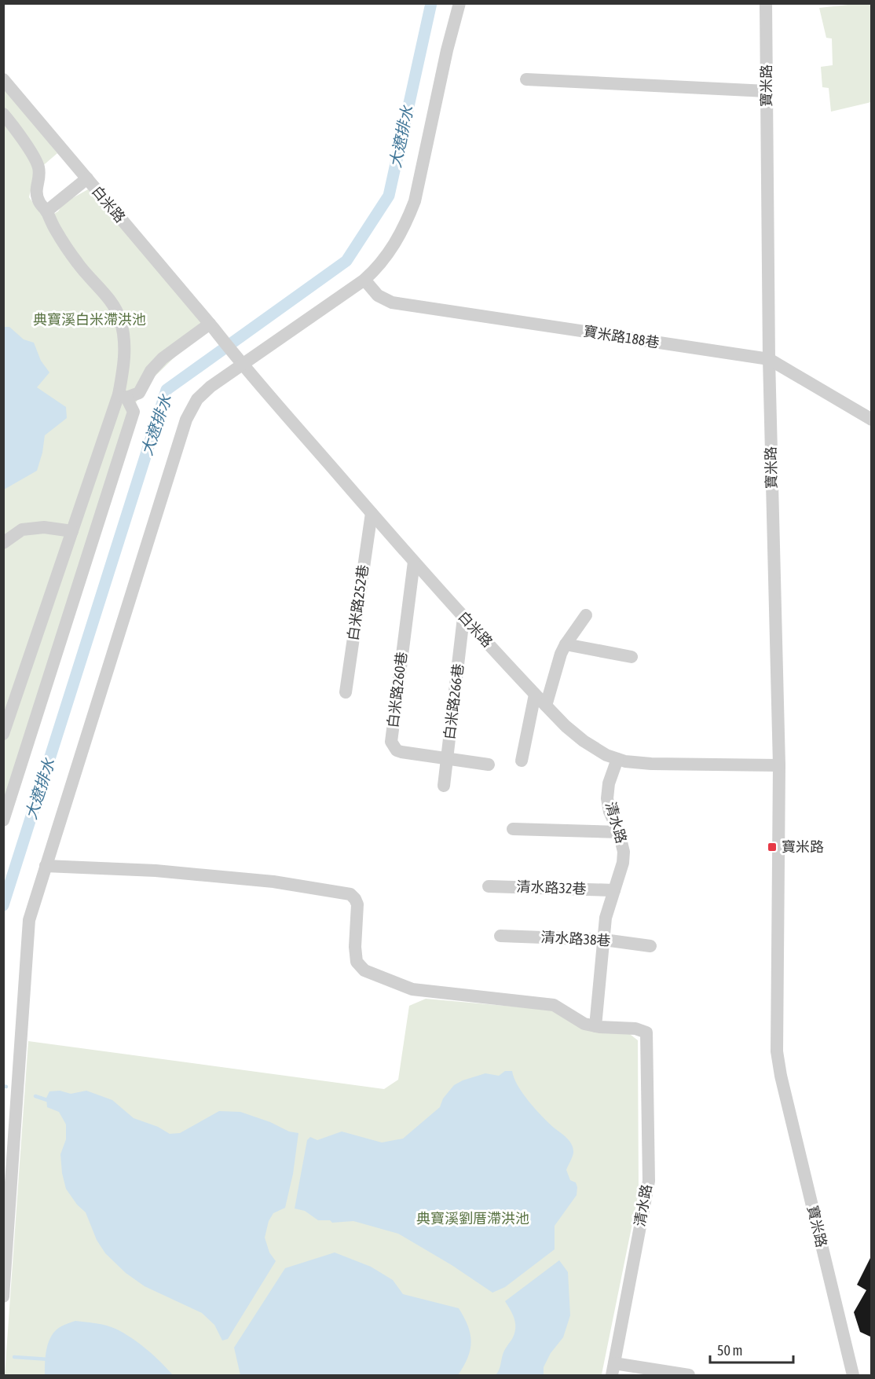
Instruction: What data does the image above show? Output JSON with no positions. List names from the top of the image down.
{
  "streets": {
    "street": [
      "寶米路",
      "白米路",
      "寶米路188巷",
      "白米路252巷",
      "白米路260巷",
      "白米路266巷",
      "清水路",
      "清水路32巷",
      "清水路38巷"
    ]
  },
  "crossings": [
    ["寶米路", "白米路"],
    ["寶米路", "寶米路188巷"],
    ["白米路", "白米路252巷"],
    ["白米路", "白米路260巷"],
    ["白米路", "白米路266巷"],
    ["白米路", "清水路"],
    ["白米路260巷", "白米路266巷"],
    ["清水路", "清水路32巷"],
    ["清水路", "清水路38巷"]
  ],
  "water": ["大遼排水"],
  "parks": ["典寶溪白米滯洪池", "典寶溪劉厝滯洪池"],
  "places": {
    "transit": ["寶米路"]
  },
  "scale_bar": "50 m"
}
